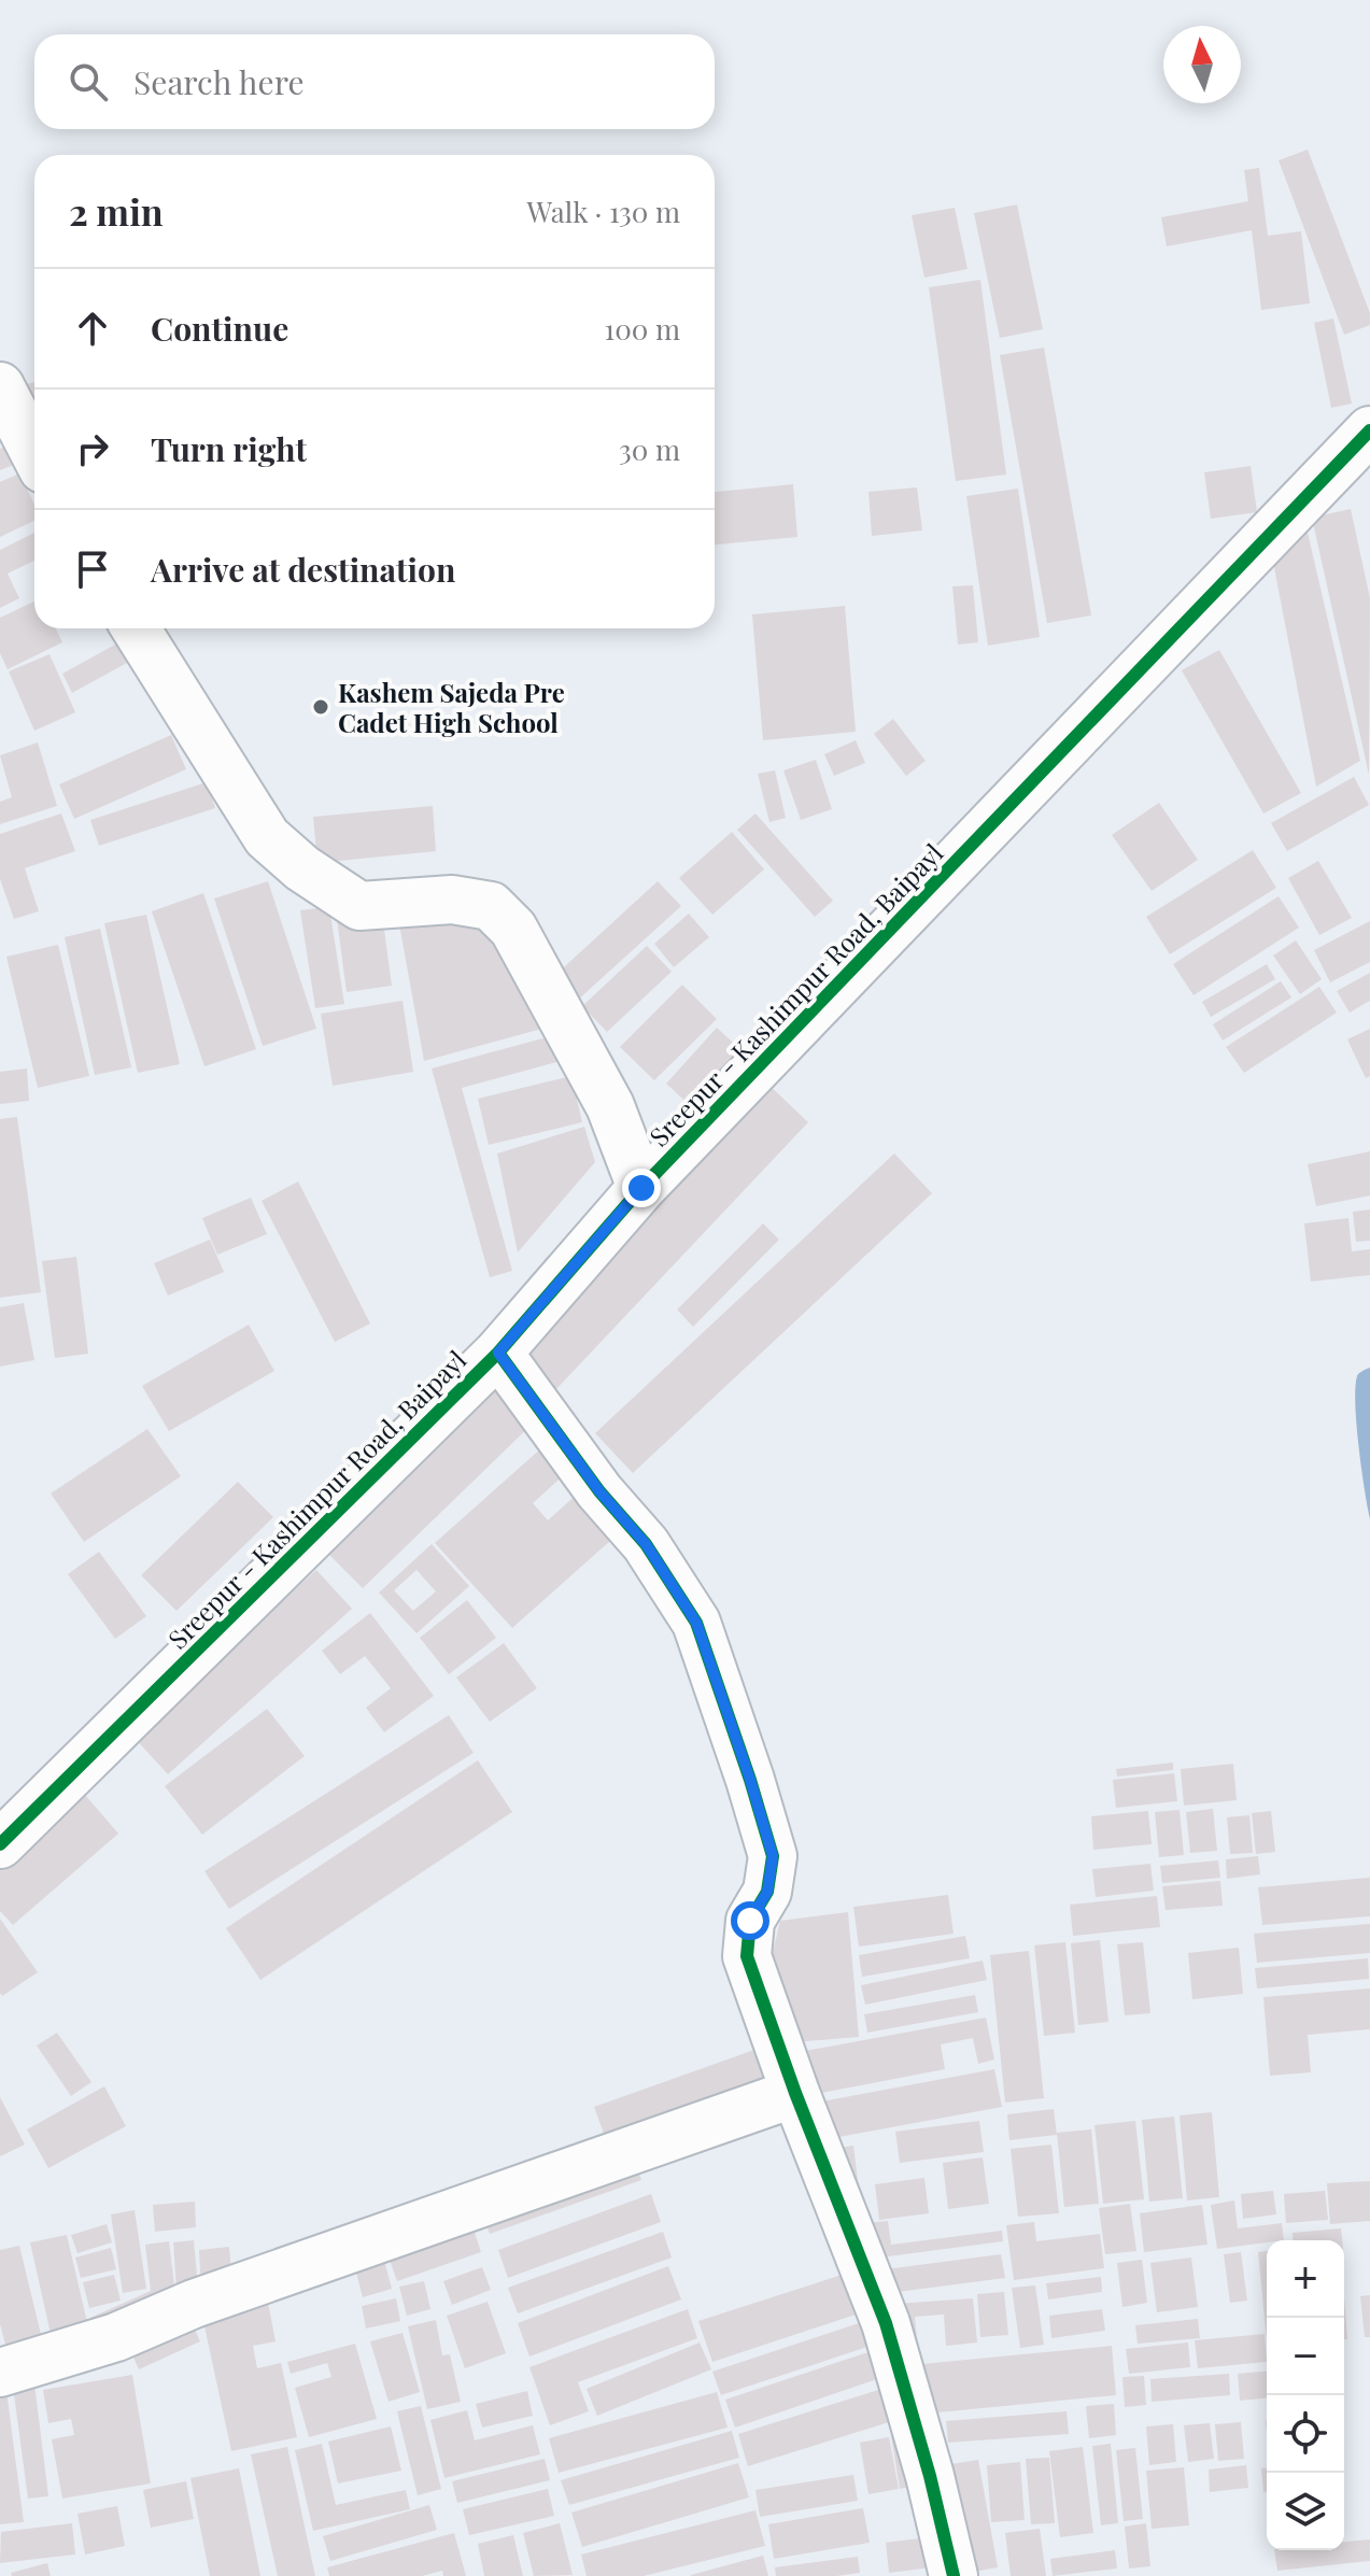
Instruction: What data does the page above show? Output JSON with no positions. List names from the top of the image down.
{
  "streets": {
    "street": ["Sreepur - Kashimpur Road, Baipayl"]
  },
  "places": ["Kashem Sajeda Pre Cadet High School"],
  "north": "top",
  "page": {
    "search": "Search here",
    "heading": ["2 min", "Walk · 130 m"],
    "list": [
      ["Continue", "100 m"],
      ["Turn right", "30 m"],
      "Arrive at destination"
    ],
    "map_buttons": ["+", "−"]
  }
}
